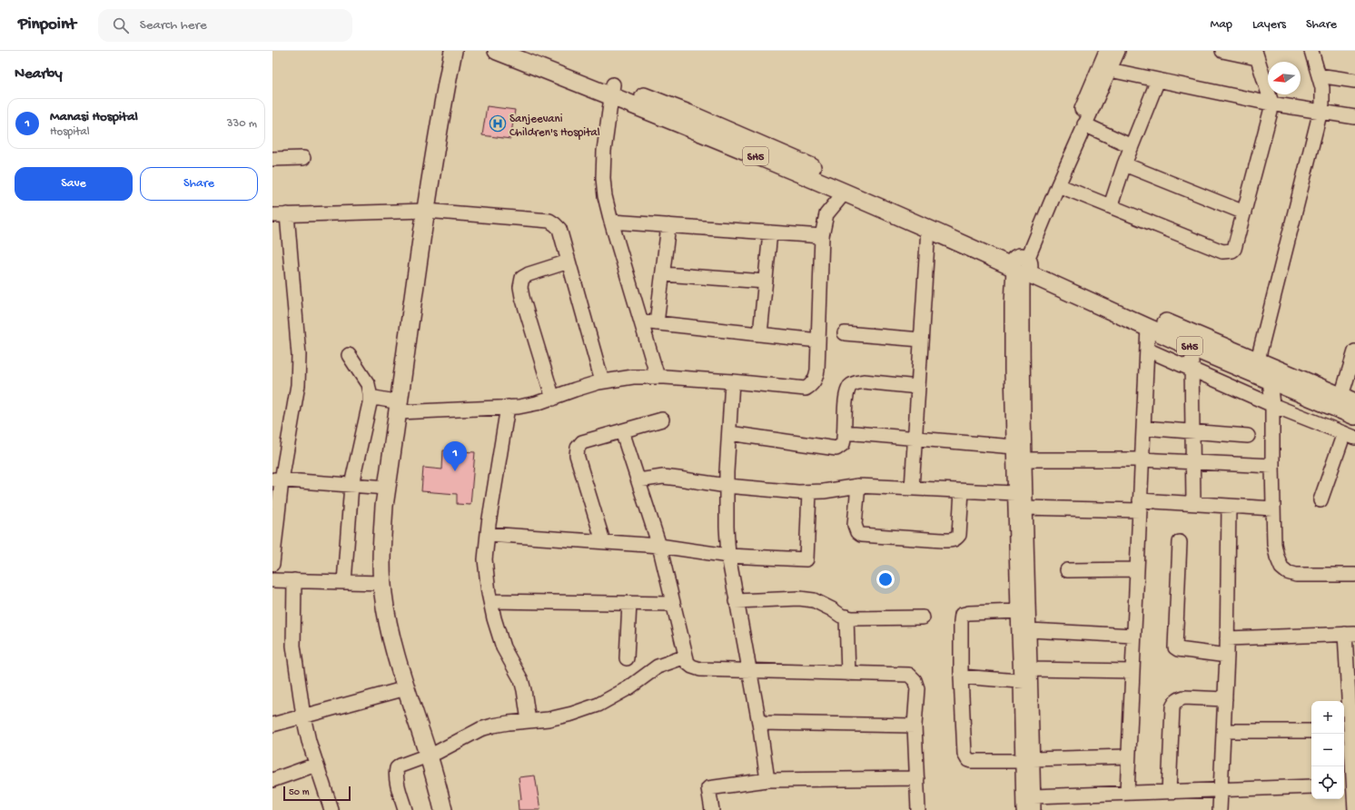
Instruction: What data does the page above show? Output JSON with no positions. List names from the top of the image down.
{
  "streets": {
    "main road": ["SH5"]
  },
  "places": {
    "hospital": ["Sanjeevani Children's Hospital"]
  },
  "scale_bar": "50 m",
  "north": "left",
  "page": {
    "header": "Pinpoint",
    "search": "Search here",
    "nav": ["Map", "Layers", "Share"],
    "heading": "Nearby",
    "list": [
      {
        "mark": "1",
        "name": "Manasi Hospital",
        "note": "Hospital",
        "value": "330 m"
      }
    ],
    "buttons": ["Save", "Share"],
    "pins": "1",
    "map_buttons": ["+", "−"],
    "scale": "50 m"
  }
}
